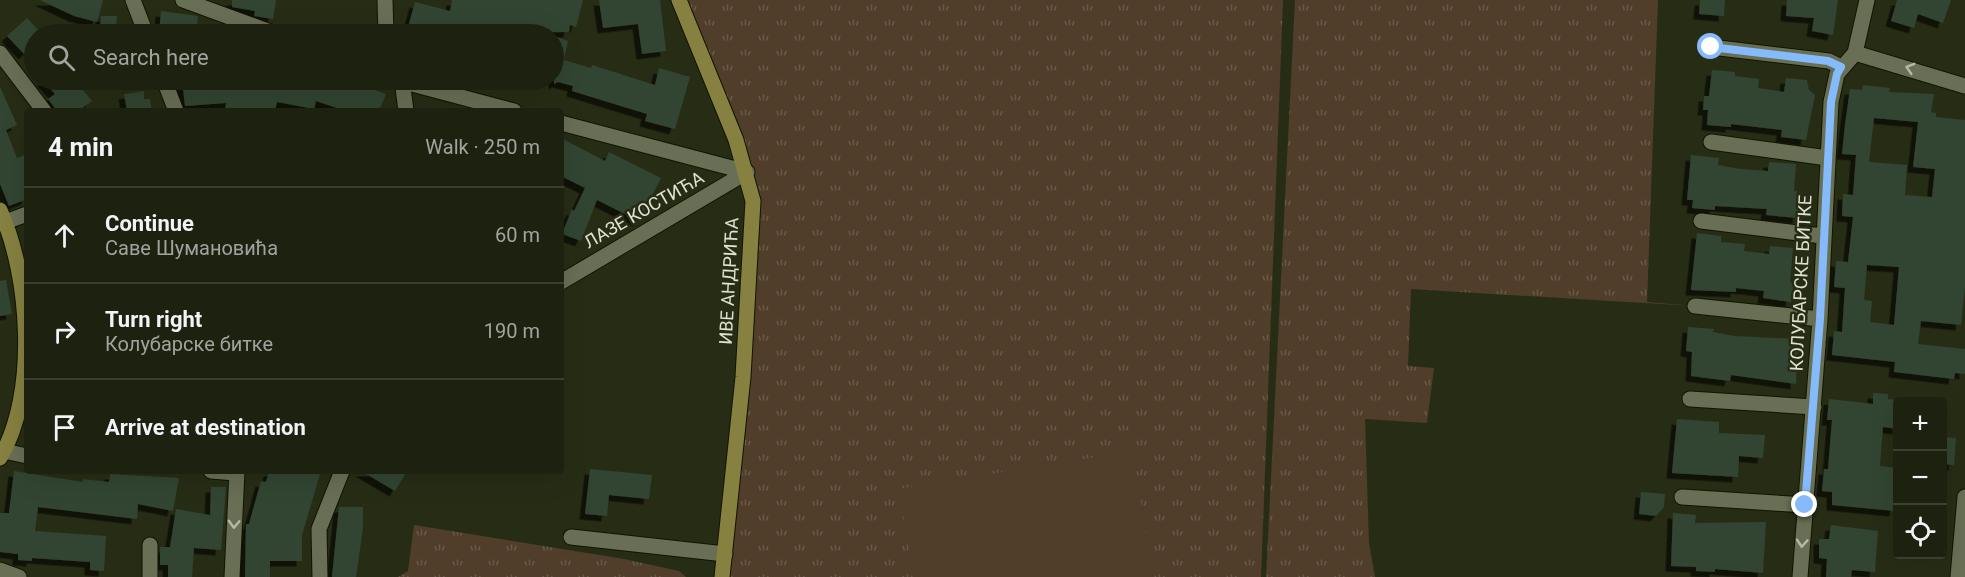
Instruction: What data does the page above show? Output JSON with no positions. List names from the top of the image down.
{
  "streets": {
    "street": ["ЛАЗЕ КОСТИЋА", "ИВЕ АНДРИЋА", "КОЛУБАРСКЕ БИТКЕ"]
  },
  "crossings": [
    ["ЛАЗЕ КОСТИЋА", "ИВЕ АНДРИЋА"]
  ],
  "page": {
    "search": "Search here",
    "heading": ["4 min", "Walk · 250 m"],
    "list": [
      ["Continue", "Саве Шумановића", "60 m"],
      ["Turn right", "Колубарске битке", "190 m"],
      "Arrive at destination"
    ],
    "map_buttons": ["+", "−"]
  }
}
